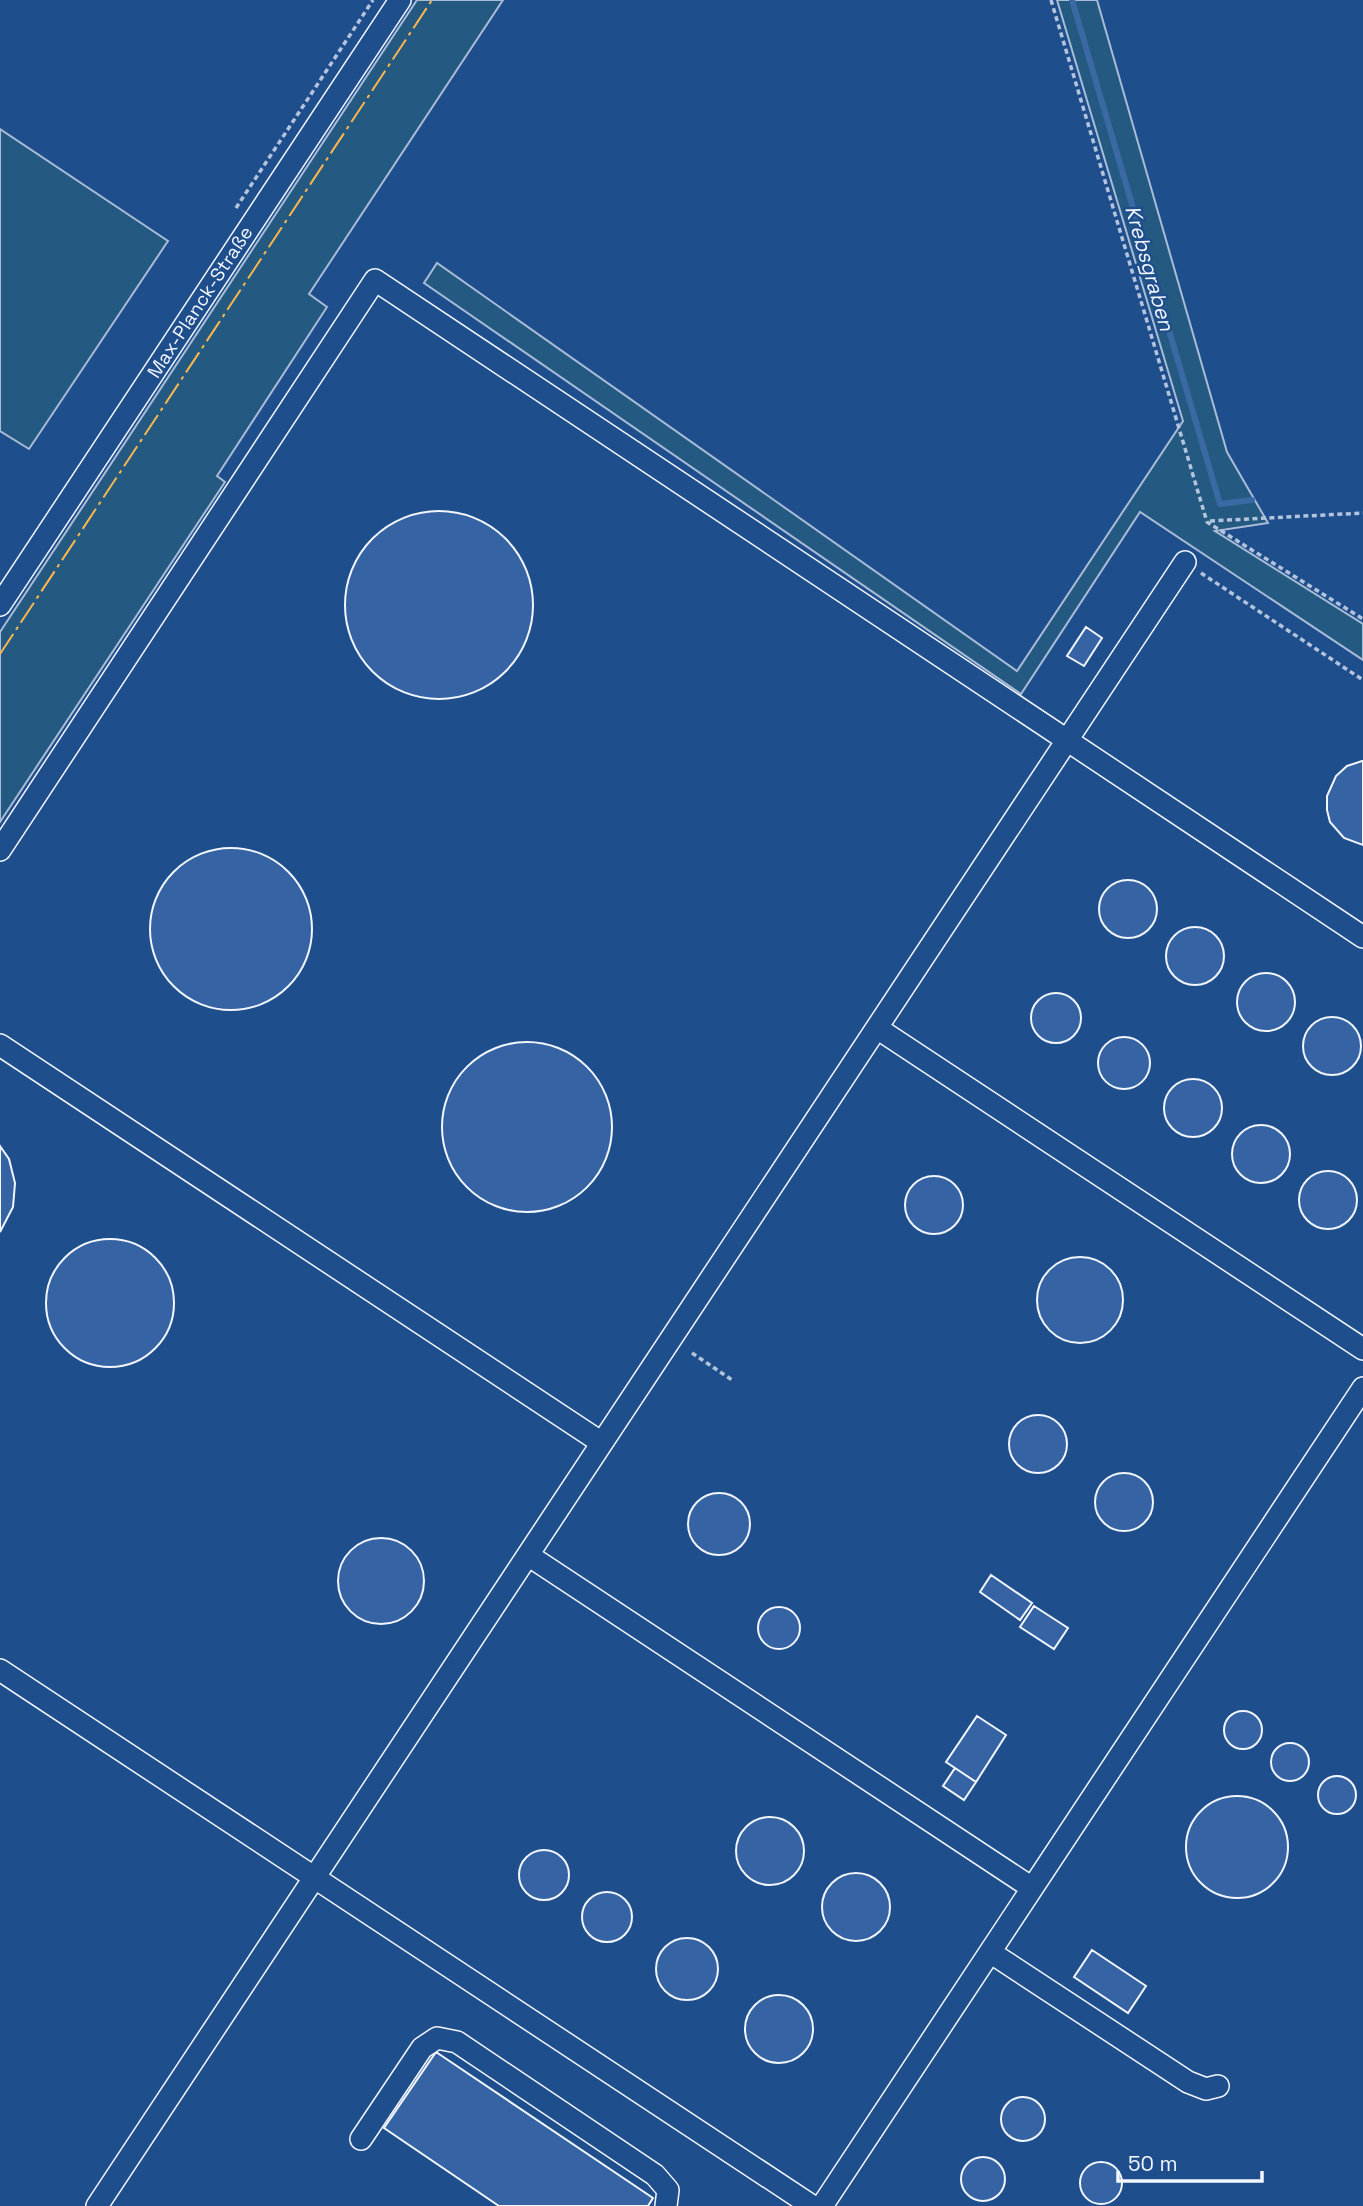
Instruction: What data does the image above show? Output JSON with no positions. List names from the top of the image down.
{
  "streets": {
    "street": ["Max-Planck-Straße"]
  },
  "water": ["Krebsgraben"],
  "scale_bar": "50 m"
}
